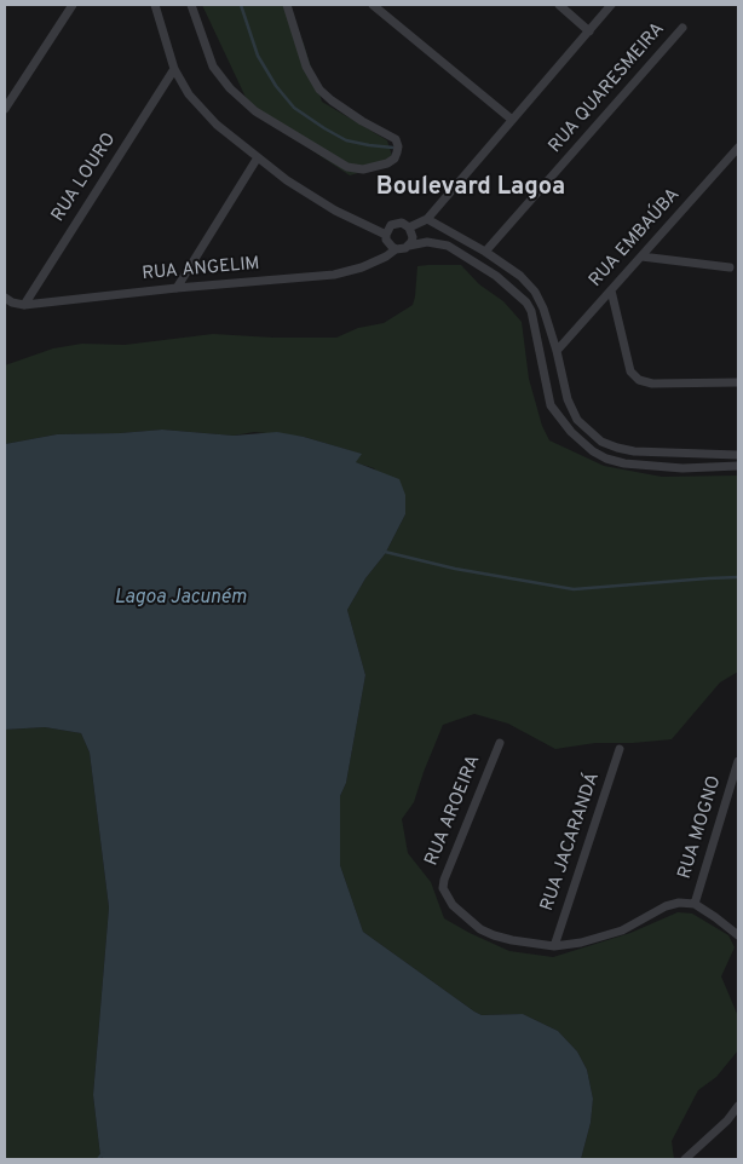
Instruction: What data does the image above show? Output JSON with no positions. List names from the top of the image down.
{
  "streets": {
    "street": [
      "RUA QUARESMEIRA",
      "RUA LOURO",
      "RUA EMBAÚBA",
      "RUA ANGELIM",
      "RUA AROEIRA",
      "RUA MOGNO",
      "RUA JACARANDÁ"
    ]
  },
  "crossings": [
    ["RUA LOURO", "RUA ANGELIM"],
    ["RUA AROEIRA", "RUA JACARANDÁ"]
  ],
  "districts": ["Boulevard Lagoa"],
  "water": ["Lagoa Jacuném"]
}
